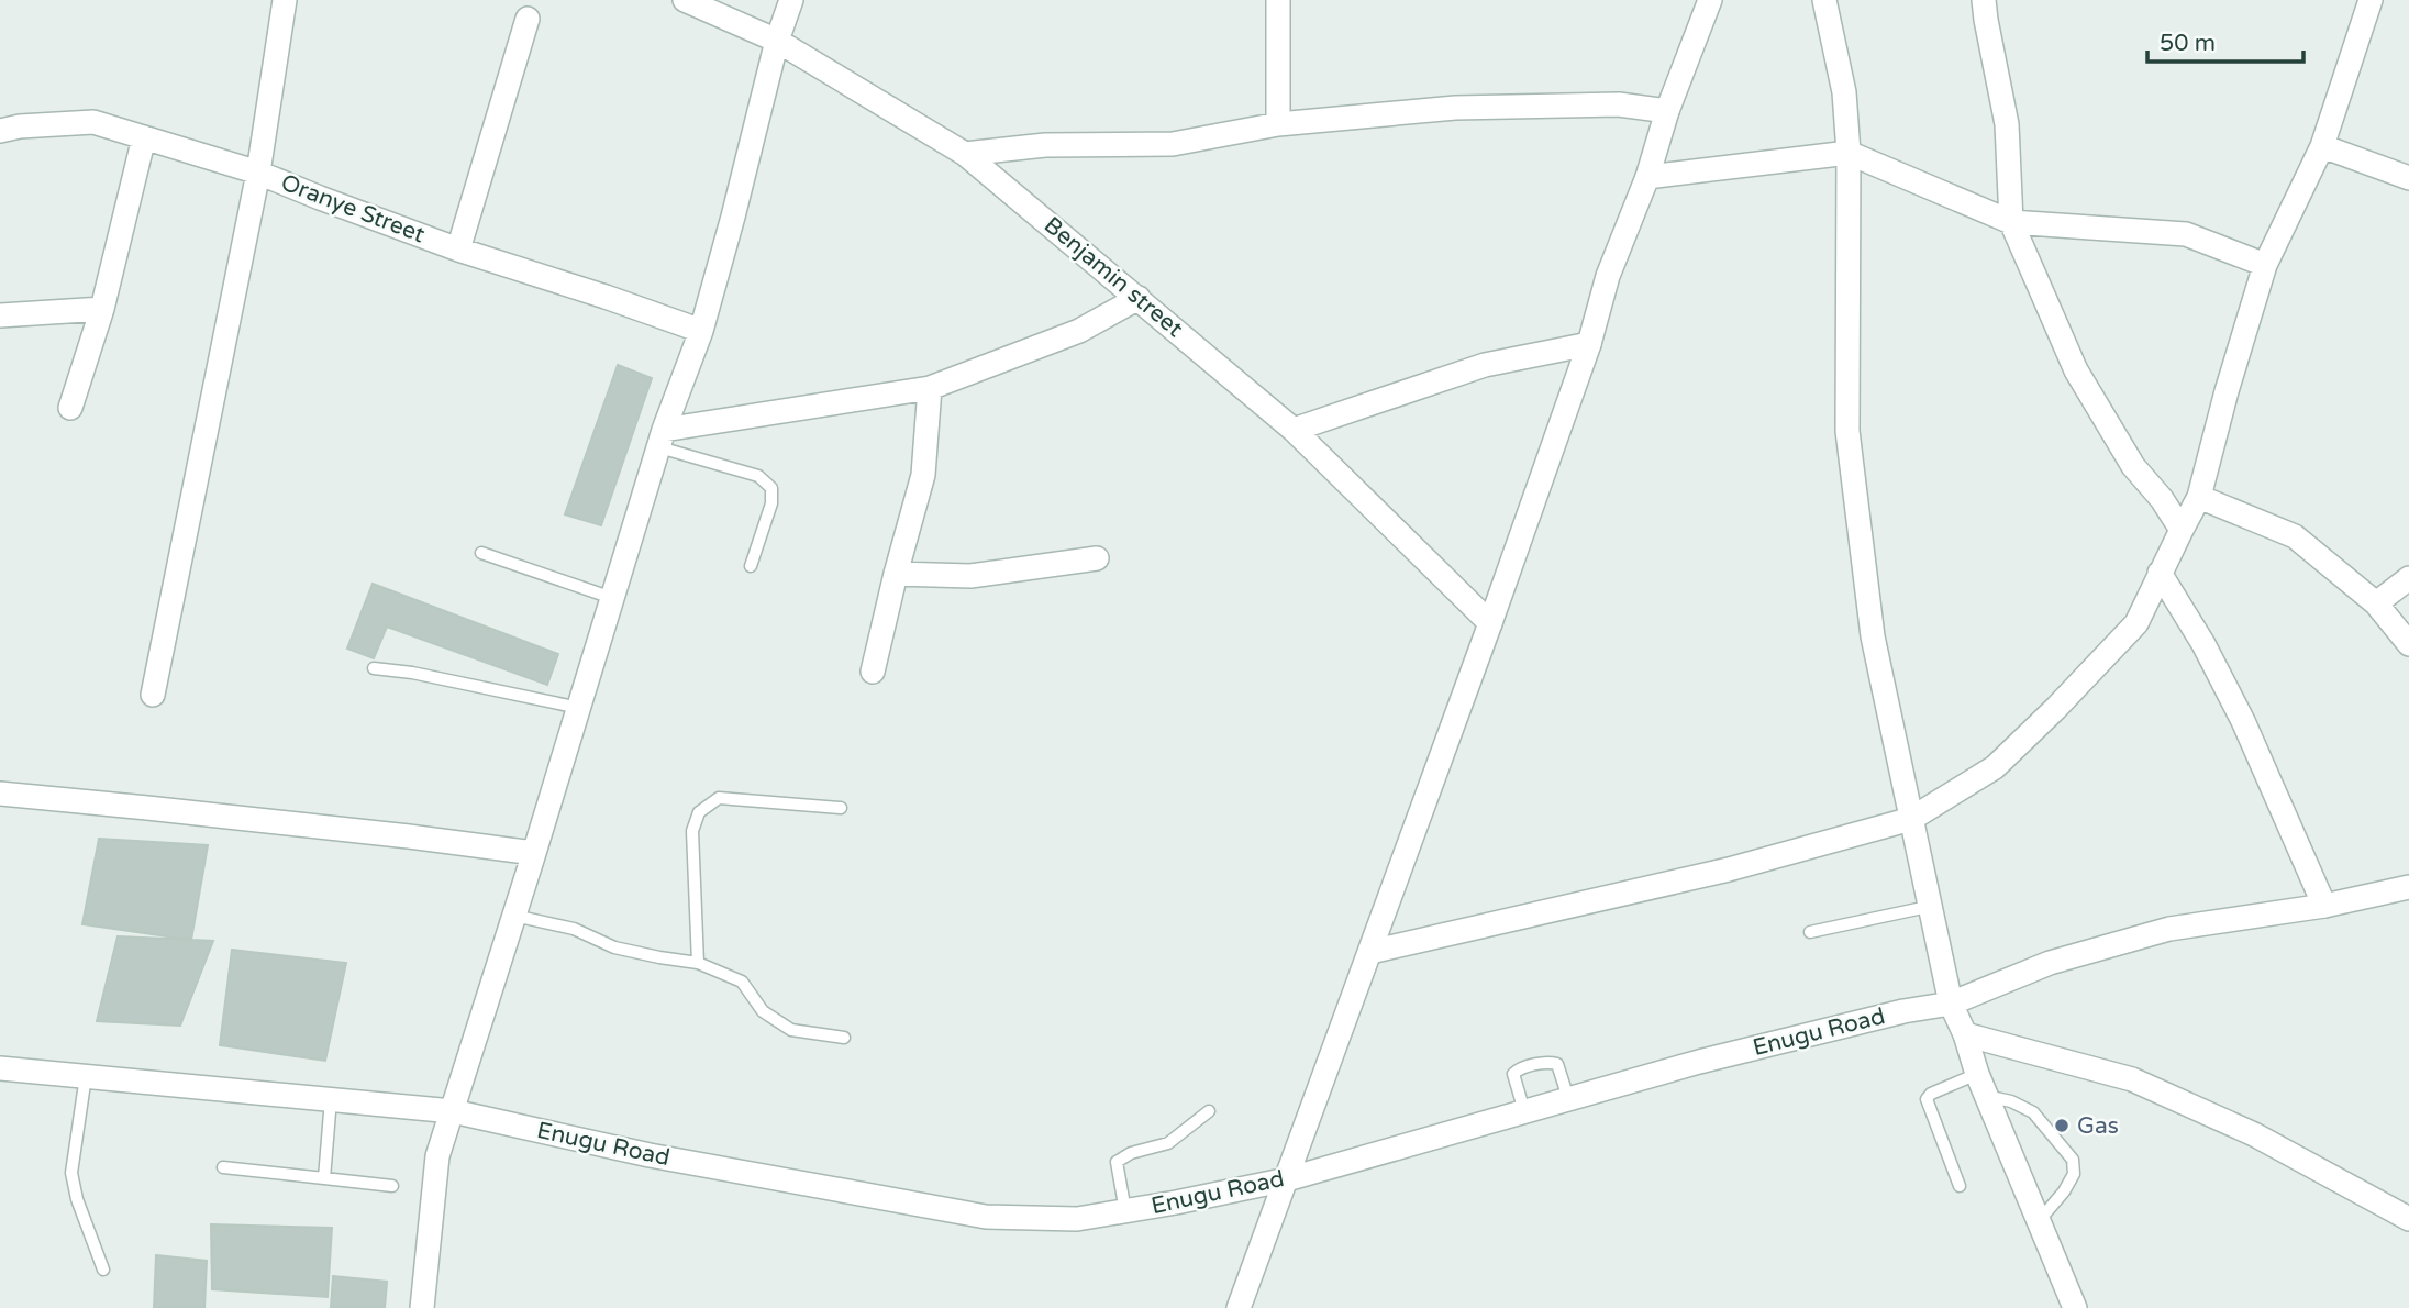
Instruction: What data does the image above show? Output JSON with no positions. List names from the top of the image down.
{
  "streets": {
    "street": ["Oranye Street", "Benjamin street", "Enugu Road"]
  },
  "places": ["Gas"],
  "scale_bar": "50 m"
}
